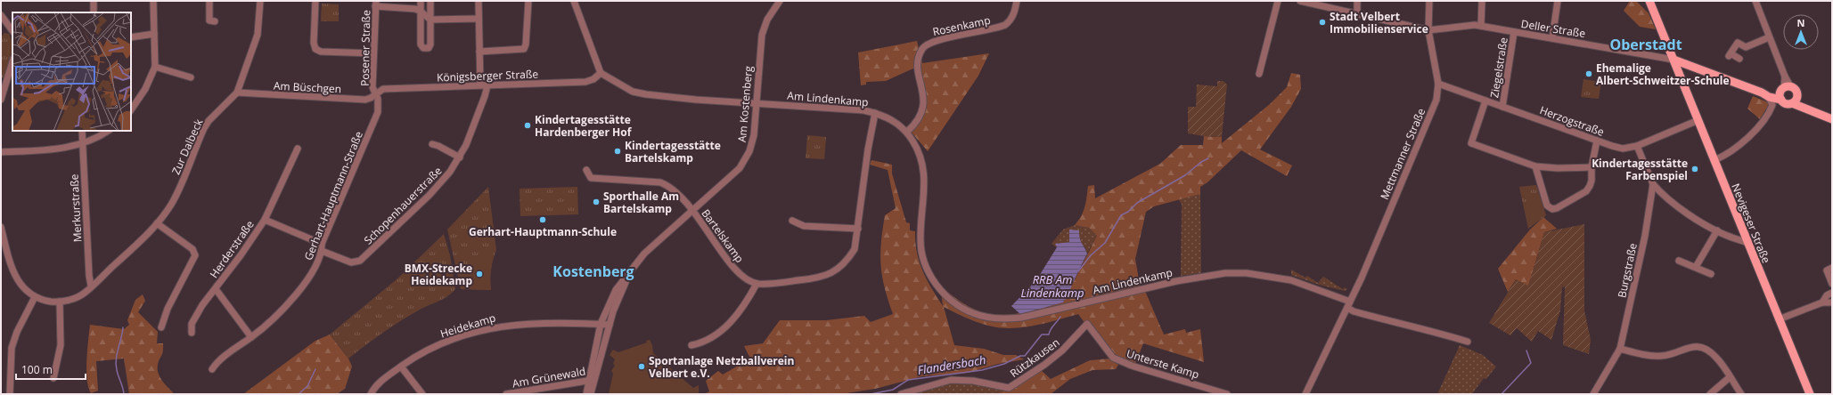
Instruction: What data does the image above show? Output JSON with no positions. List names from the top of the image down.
{
  "streets": {
    "main road": ["Nevigeser Straße"],
    "street": [
      "Rosenkamp",
      "Deller Straße",
      "Posener Straße",
      "Ziegelstraße",
      "Königsberger Straße",
      "Am Büschgen",
      "Am Lindenkamp",
      "Am Kostenberg",
      "Herzogstraße",
      "Zur Dalbeck",
      "Mettmanner Straße",
      "Gerhart-Hauptmann-Straße",
      "Schopenhauerstraße",
      "Merkurstraße",
      "Bartelskamp",
      "Herderstraße",
      "Burgstraße",
      "Heidekamp",
      "Rützkausen",
      "Unterste Kamp",
      "Am Grünewald"
    ]
  },
  "crossings": [
    ["Rosenkamp", "Am Lindenkamp"],
    ["Deller Straße", "Ziegelstraße"],
    ["Deller Straße", "Mettmanner Straße"],
    ["Deller Straße", "Nevigeser Straße"],
    ["Posener Straße", "Königsberger Straße"],
    ["Posener Straße", "Am Büschgen"],
    ["Posener Straße", "Gerhart-Hauptmann-Straße"],
    ["Ziegelstraße", "Herzogstraße"],
    ["Königsberger Straße", "Am Büschgen"],
    ["Königsberger Straße", "Am Lindenkamp"],
    ["Königsberger Straße", "Gerhart-Hauptmann-Straße"],
    ["Königsberger Straße", "Schopenhauerstraße"],
    ["Am Büschgen", "Zur Dalbeck"],
    ["Am Büschgen", "Gerhart-Hauptmann-Straße"],
    ["Am Lindenkamp", "Am Kostenberg"],
    ["Am Lindenkamp", "Mettmanner Straße"],
    ["Am Kostenberg", "Bartelskamp"],
    ["Am Kostenberg", "Heidekamp"],
    ["Am Kostenberg", "Am Grünewald"],
    ["Herzogstraße", "Mettmanner Straße"],
    ["Herzogstraße", "Nevigeser Straße"],
    ["Zur Dalbeck", "Merkurstraße"],
    ["Gerhart-Hauptmann-Straße", "Schopenhauerstraße"],
    ["Gerhart-Hauptmann-Straße", "Herderstraße"],
    ["Rützkausen", "Unterste Kamp"]
  ],
  "districts": ["Oberstadt", "Kostenberg"],
  "water": ["RRB Am Lindenkamp", "Flandersbach"],
  "places": [
    "Stadt Velbert Immobilienservice",
    "Ehemalige Albert-Schweitzer-Schule",
    "Kindertagesstätte Hardenberger Hof",
    "Kindertagesstätte Bartelskamp",
    "Kindertagesstätte Farbenspiel",
    "Sporthalle Am Bartelskamp",
    "Gerhart-Hauptmann-Schule",
    "BMX-Strecke Heidekamp",
    "Sportanlage Netzballverein Velbert e.V."
  ],
  "scale_bar": "100 m",
  "north": "top"
}
